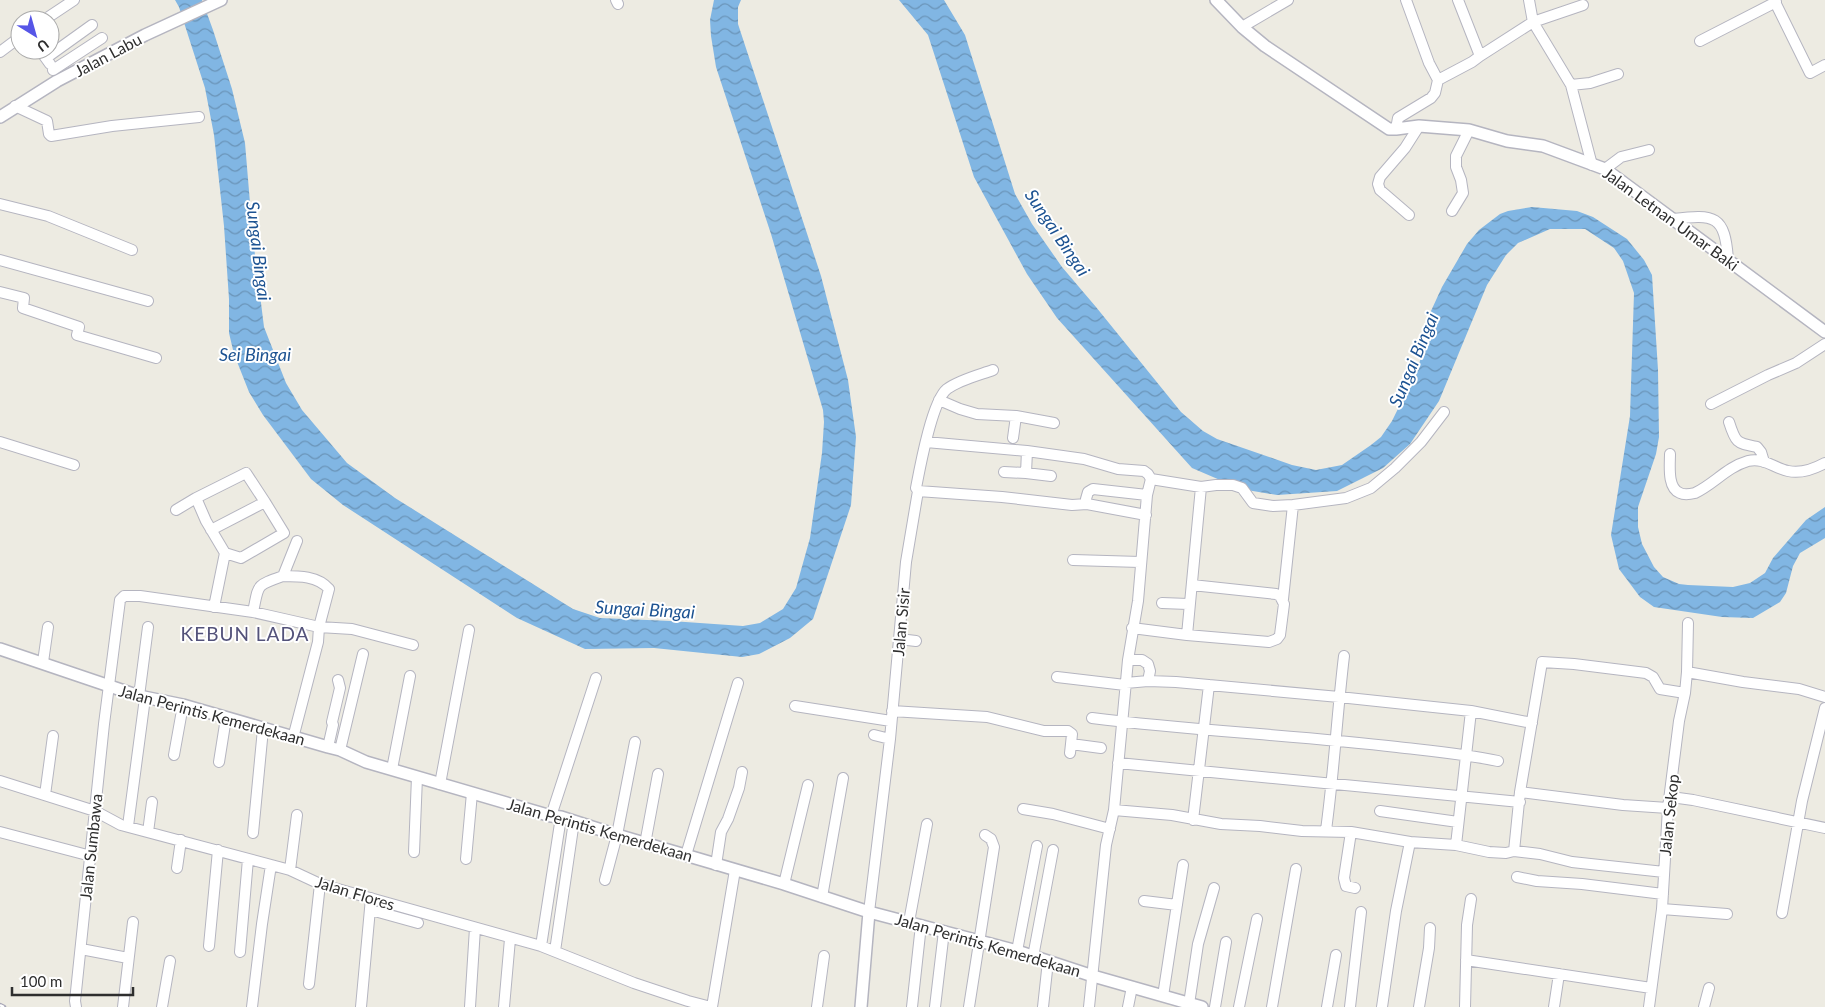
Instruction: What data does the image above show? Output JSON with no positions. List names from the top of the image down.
{
  "streets": {
    "street": [
      "Jalan Labu",
      "Jalan Letnan Umar Baki",
      "Jalan Sisir",
      "Jalan Perintis Kemerdekaan",
      "Jalan Sekop",
      "Jalan Sumbawa",
      "Jalan Flores"
    ]
  },
  "crossings": [
    ["Jalan Sisir", "Jalan Perintis Kemerdekaan"],
    ["Jalan Perintis Kemerdekaan", "Jalan Sumbawa"],
    ["Jalan Sumbawa", "Jalan Flores"]
  ],
  "districts": ["KEBUN LADA"],
  "water": ["Sungai Bingai", "Sei Bingai"],
  "scale_bar": "100 m",
  "north": "bottom right"
}
